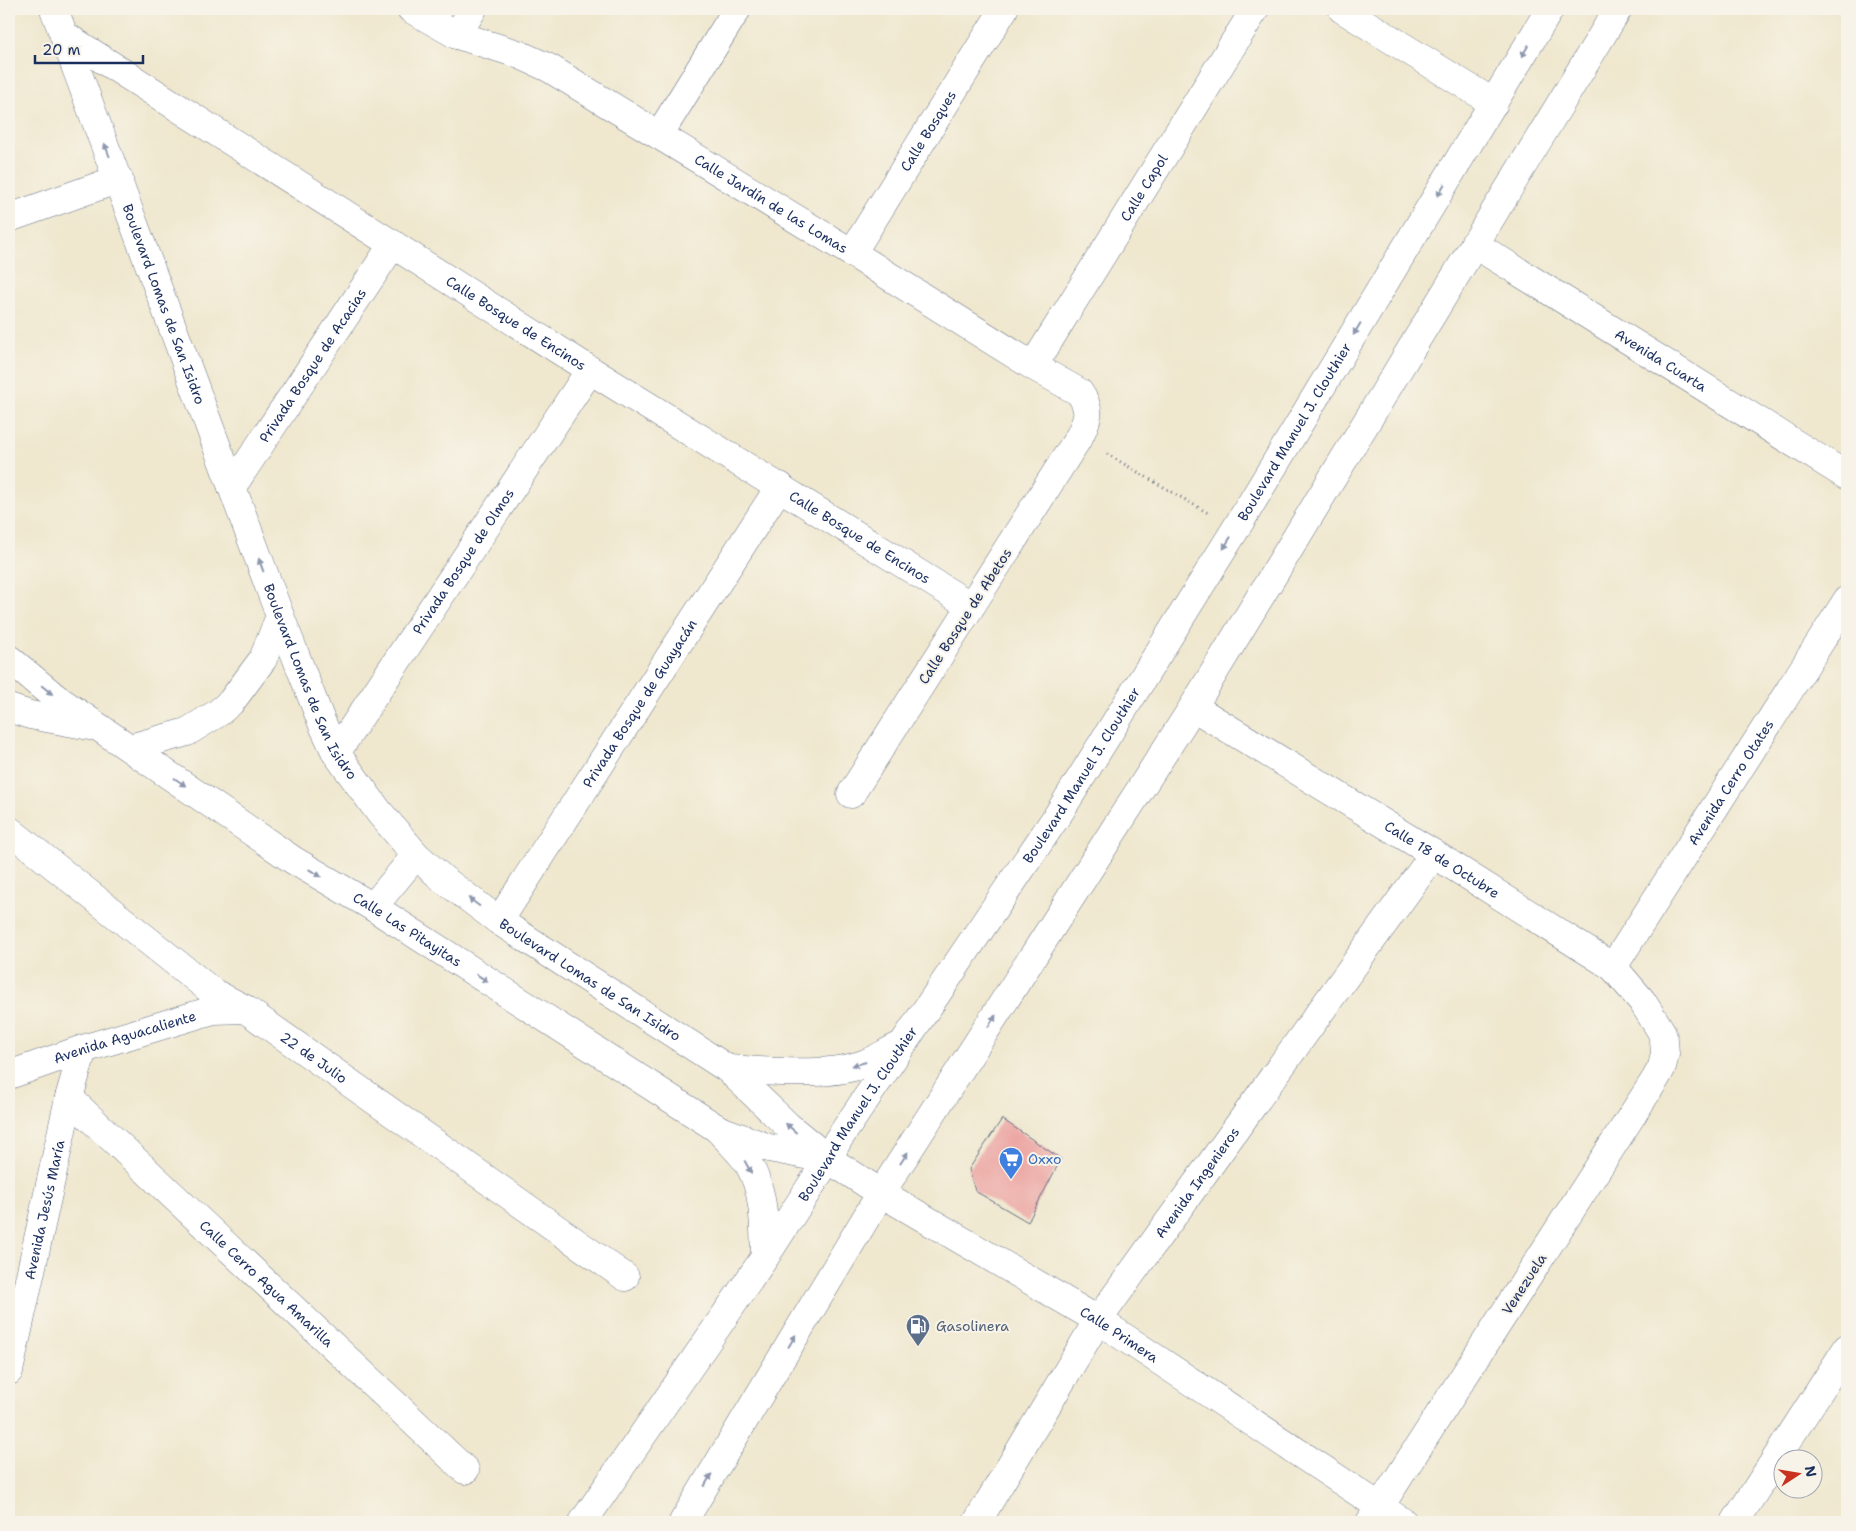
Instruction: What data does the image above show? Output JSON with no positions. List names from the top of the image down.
{
  "streets": {
    "street": [
      "Calle Bosques",
      "Calle Capol",
      "Calle Jardín de las Lomas",
      "Boulevard Lomas de San Isidro",
      "Calle Bosque de Encinos",
      "Avenida Cuarta",
      "Privada Bosque de Acacias",
      "Boulevard Manuel J. Clouthier",
      "Privada Bosque de Olmos",
      "Calle Bosque de Abetos",
      "Privada Bosque de Guayacán",
      "Avenida Cerro Otates",
      "Calle 18 de Octubre",
      "Calle Las Pitayitas",
      "Avenida Aguacaliente",
      "22 de Julio",
      "Avenida Ingenieros",
      "Avenida Jesús María",
      "Calle Cerro Agua Amarilla",
      "Venezuela",
      "Calle Primera"
    ]
  },
  "crossings": [
    ["Calle Bosques", "Calle Jardín de las Lomas"],
    ["Calle Capol", "Calle Jardín de las Lomas"],
    ["Calle Jardín de las Lomas", "Calle Bosque de Abetos"],
    ["Boulevard Lomas de San Isidro", "Calle Bosque de Encinos"],
    ["Boulevard Lomas de San Isidro", "Privada Bosque de Acacias"],
    ["Boulevard Lomas de San Isidro", "Boulevard Manuel J. Clouthier"],
    ["Boulevard Lomas de San Isidro", "Privada Bosque de Olmos"],
    ["Boulevard Lomas de San Isidro", "Privada Bosque de Guayacán"],
    ["Boulevard Lomas de San Isidro", "Calle Las Pitayitas"],
    ["Boulevard Lomas de San Isidro", "Calle Primera"],
    ["Calle Bosque de Encinos", "Privada Bosque de Acacias"],
    ["Calle Bosque de Encinos", "Privada Bosque de Olmos"],
    ["Calle Bosque de Encinos", "Calle Bosque de Abetos"],
    ["Calle Bosque de Encinos", "Privada Bosque de Guayacán"],
    ["Boulevard Manuel J. Clouthier", "Calle Las Pitayitas"],
    ["Boulevard Manuel J. Clouthier", "Calle Primera"],
    ["Avenida Cerro Otates", "Calle 18 de Octubre"],
    ["Calle 18 de Octubre", "Avenida Ingenieros"],
    ["Calle 18 de Octubre", "Venezuela"],
    ["Calle Las Pitayitas", "Calle Primera"],
    ["Avenida Aguacaliente", "22 de Julio"],
    ["Avenida Aguacaliente", "Avenida Jesús María"],
    ["Avenida Ingenieros", "Calle Primera"],
    ["Avenida Jesús María", "Calle Cerro Agua Amarilla"],
    ["Venezuela", "Calle Primera"]
  ],
  "one_way": ["Boulevard Lomas de San Isidro", "Calle Las Pitayitas"],
  "places": {
    "supermarket": ["Oxxo"],
    "fuel station": ["Gasolinera"]
  },
  "scale_bar": "20 m",
  "north": "right"
}
